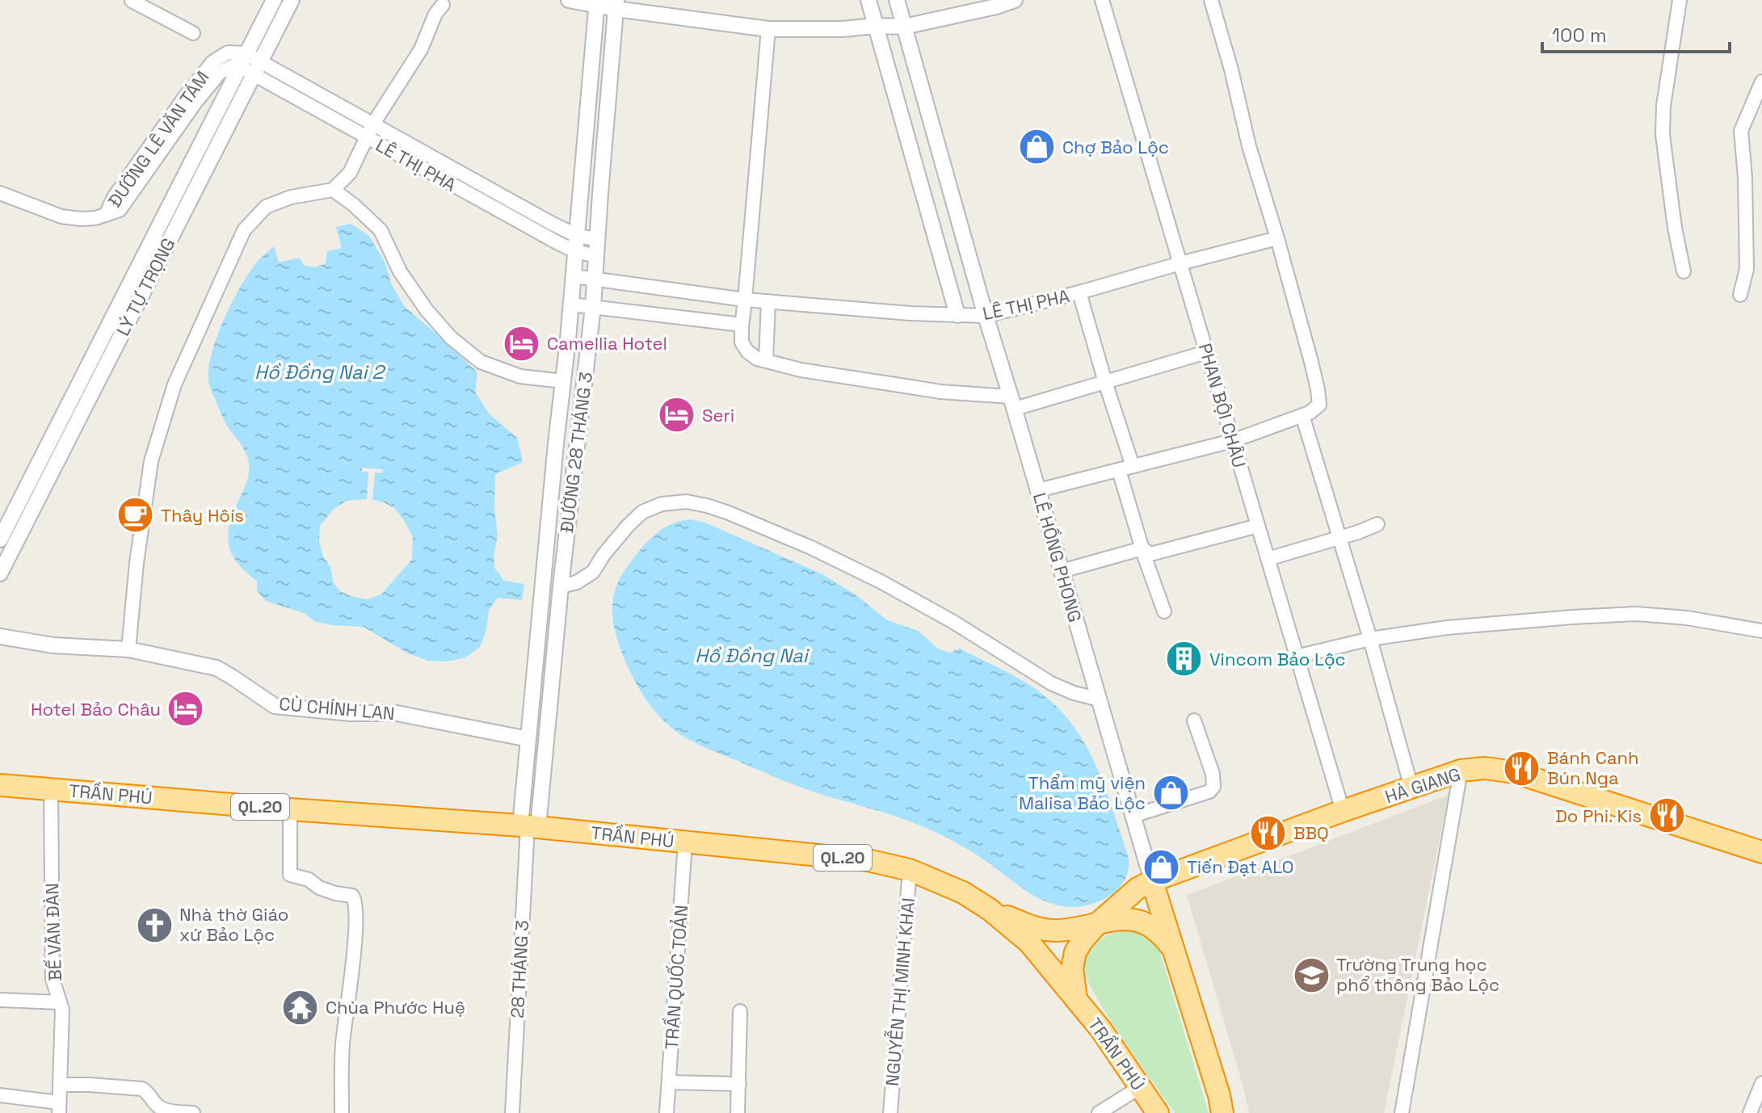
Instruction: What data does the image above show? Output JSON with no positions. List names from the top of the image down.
{
  "streets": {
    "highway": [
      "LÊ HỒNG PHONG",
      "HÀ GIANG",
      "TRẦN PHÚ",
      "QL.20"
    ],
    "street": [
      "ĐƯỜNG LÊ VĂN TÁM",
      "LÊ THỊ PHA",
      "LÝ TỰ TRỌNG",
      "PHAN BỘI CHÂU",
      "ĐƯỜNG 28 THÁNG 3",
      "CÙ CHÍNH LAN",
      "BẾ VĂN ĐÀN",
      "28 THÁNG 3",
      "TRẦN QUỐC TOẢN",
      "NGUYỄN THỊ MINH KHAI"
    ]
  },
  "crossings": [
    ["ĐƯỜNG LÊ VĂN TÁM", "LÊ THỊ PHA"],
    ["ĐƯỜNG LÊ VĂN TÁM", "LÝ TỰ TRỌNG"],
    ["LÊ THỊ PHA", "LÝ TỰ TRỌNG"],
    ["LÊ THỊ PHA", "PHAN BỘI CHÂU"],
    ["LÊ THỊ PHA", "ĐƯỜNG 28 THÁNG 3"],
    ["LÊ THỊ PHA", "LÊ HỒNG PHONG"],
    ["PHAN BỘI CHÂU", "HÀ GIANG"],
    ["ĐƯỜNG 28 THÁNG 3", "CÙ CHÍNH LAN"],
    ["ĐƯỜNG 28 THÁNG 3", "TRẦN PHÚ"],
    ["ĐƯỜNG 28 THÁNG 3", "28 THÁNG 3"],
    ["LÊ HỒNG PHONG", "HÀ GIANG"],
    ["HÀ GIANG", "TRẦN PHÚ"],
    ["TRẦN PHÚ", "BẾ VĂN ĐÀN"],
    ["TRẦN PHÚ", "28 THÁNG 3"],
    ["TRẦN PHÚ", "TRẦN QUỐC TOẢN"],
    ["TRẦN PHÚ", "NGUYỄN THỊ MINH KHAI"]
  ],
  "water": ["Hồ Đồng Nai 2", "Hồ Đồng Nai"],
  "places": {
    "shop": ["Chợ Bảo Lộc", "Thẩm mỹ viện Malisa Bảo Lộc", "Tiến Đạt ALO"],
    "hotel": ["Camellia Hotel", "Seri", "Hotel Bảo Châu"],
    "cafe": ["Thây Hôís"],
    "building": ["Vincom Bảo Lộc"],
    "restaurant": ["Bánh Canh Bún Nga", "Do Phi. Kis", "BBQ"],
    "church": ["Nhà thờ Giáo xứ Bảo Lộc"],
    "school or university": ["Trường Trung học phổ thông Bảo Lộc"],
    "temple": ["Chùa Phước Huệ"]
  },
  "scale_bar": "100 m"
}
